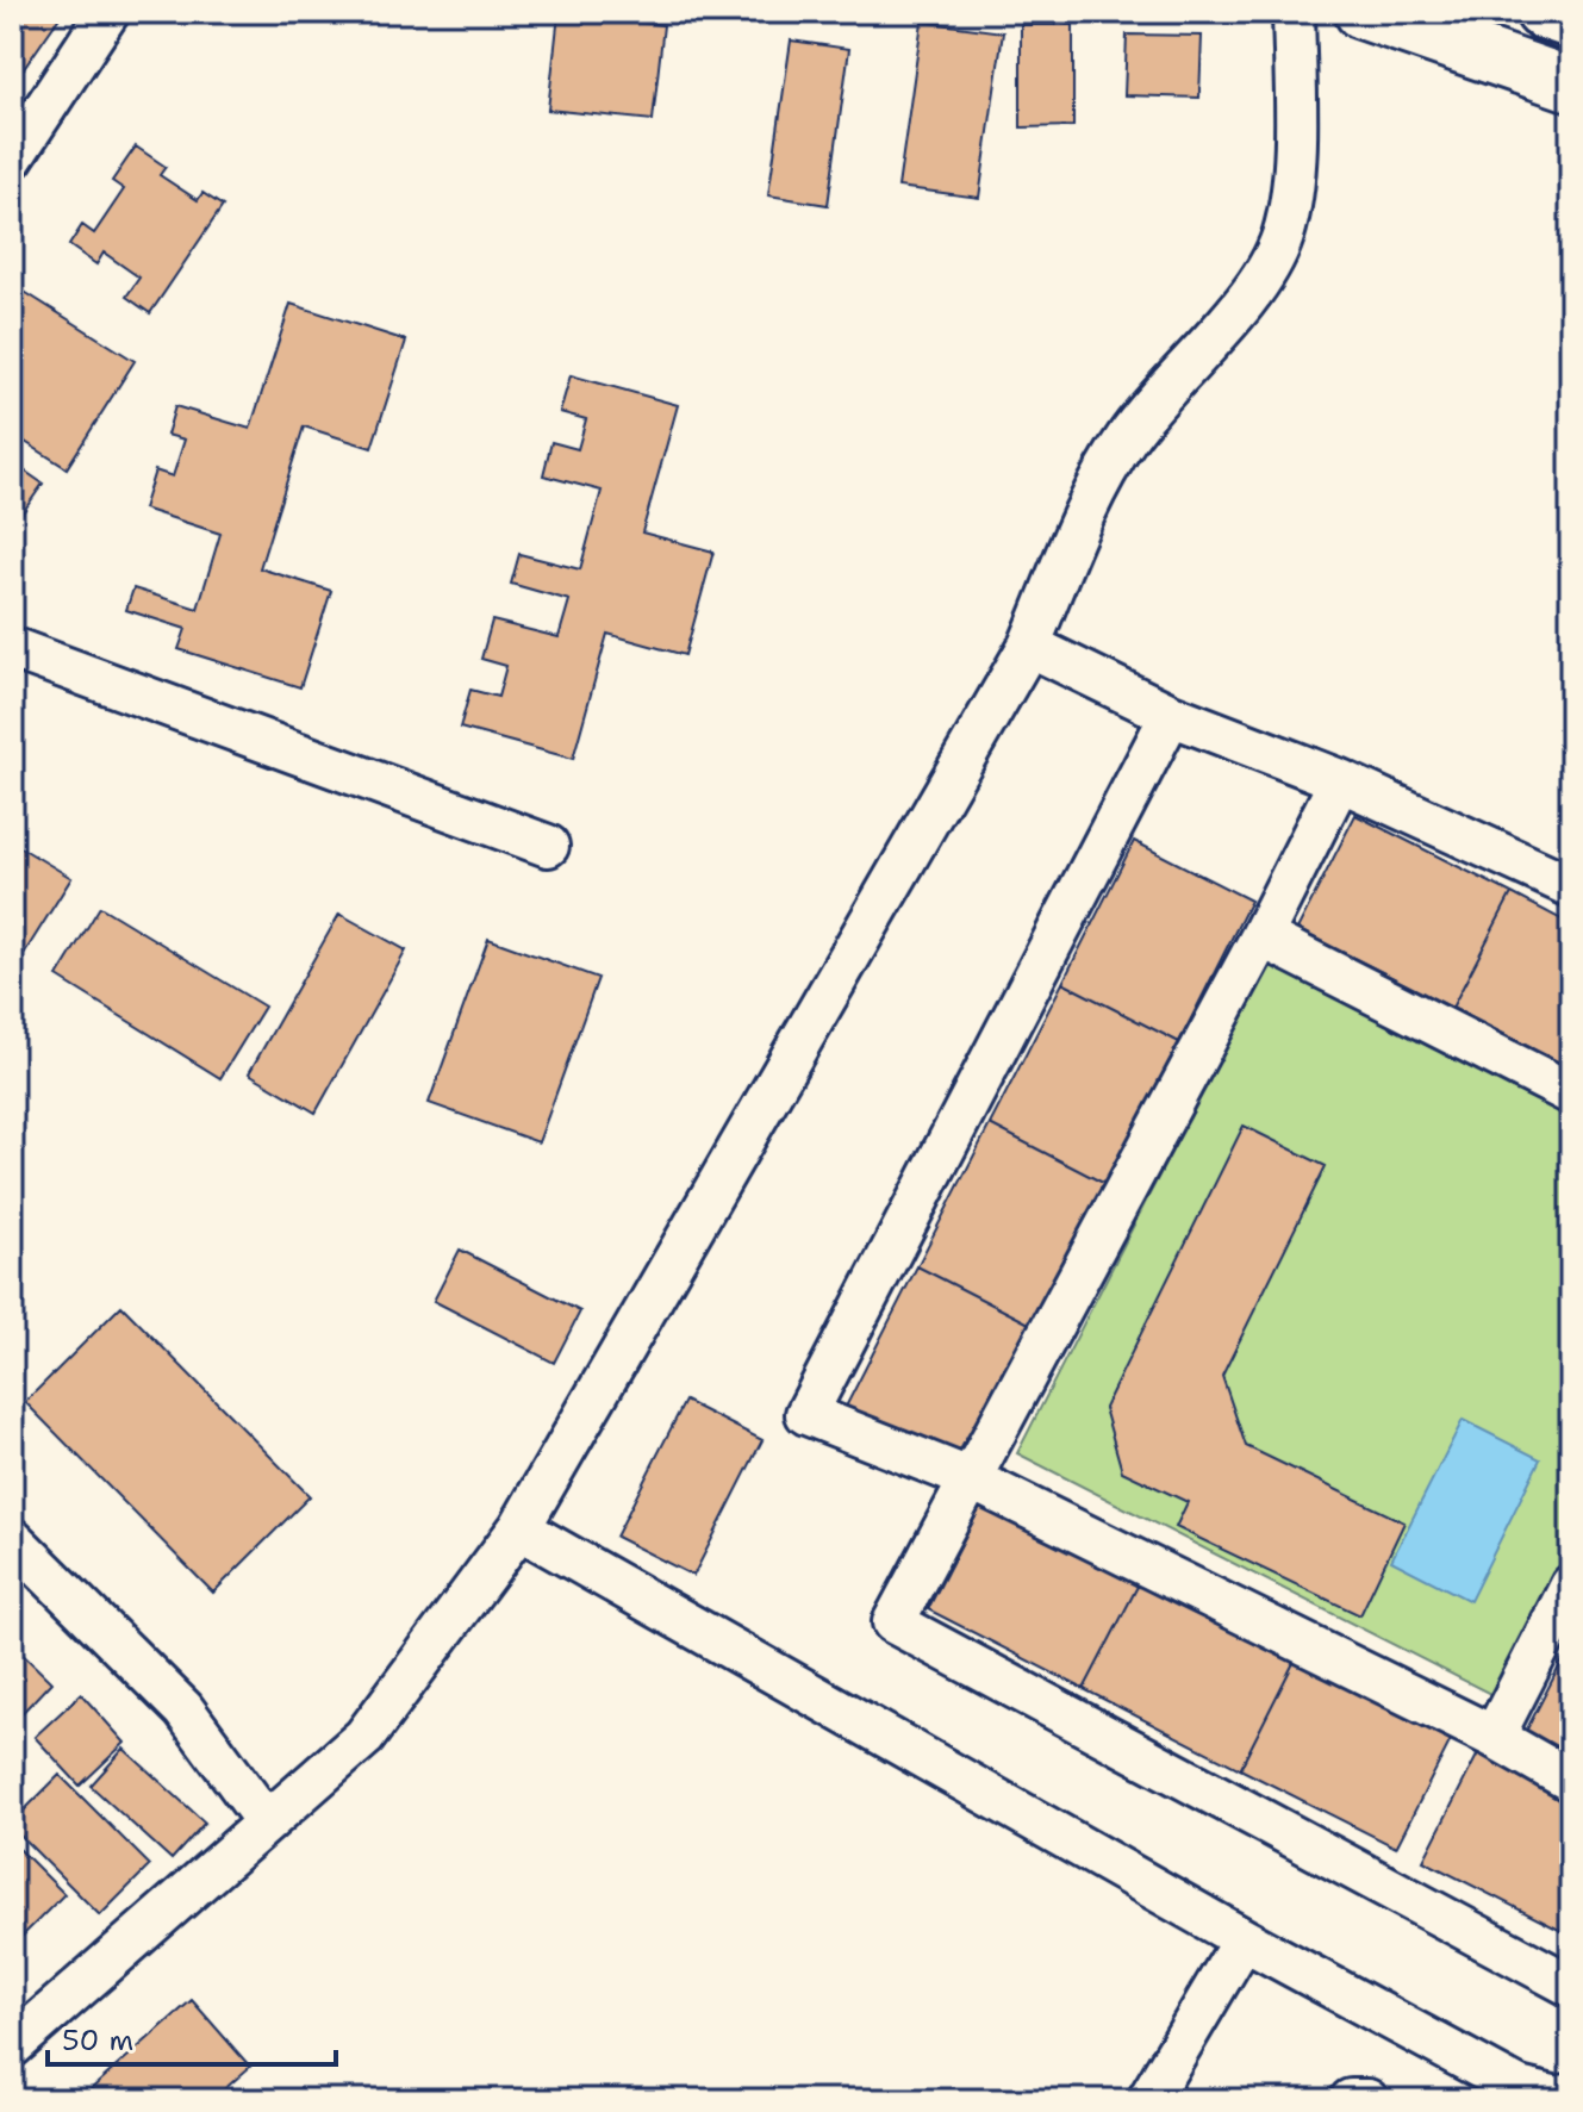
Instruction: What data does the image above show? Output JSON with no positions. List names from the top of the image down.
{
  "scale_bar": "50 m"
}
